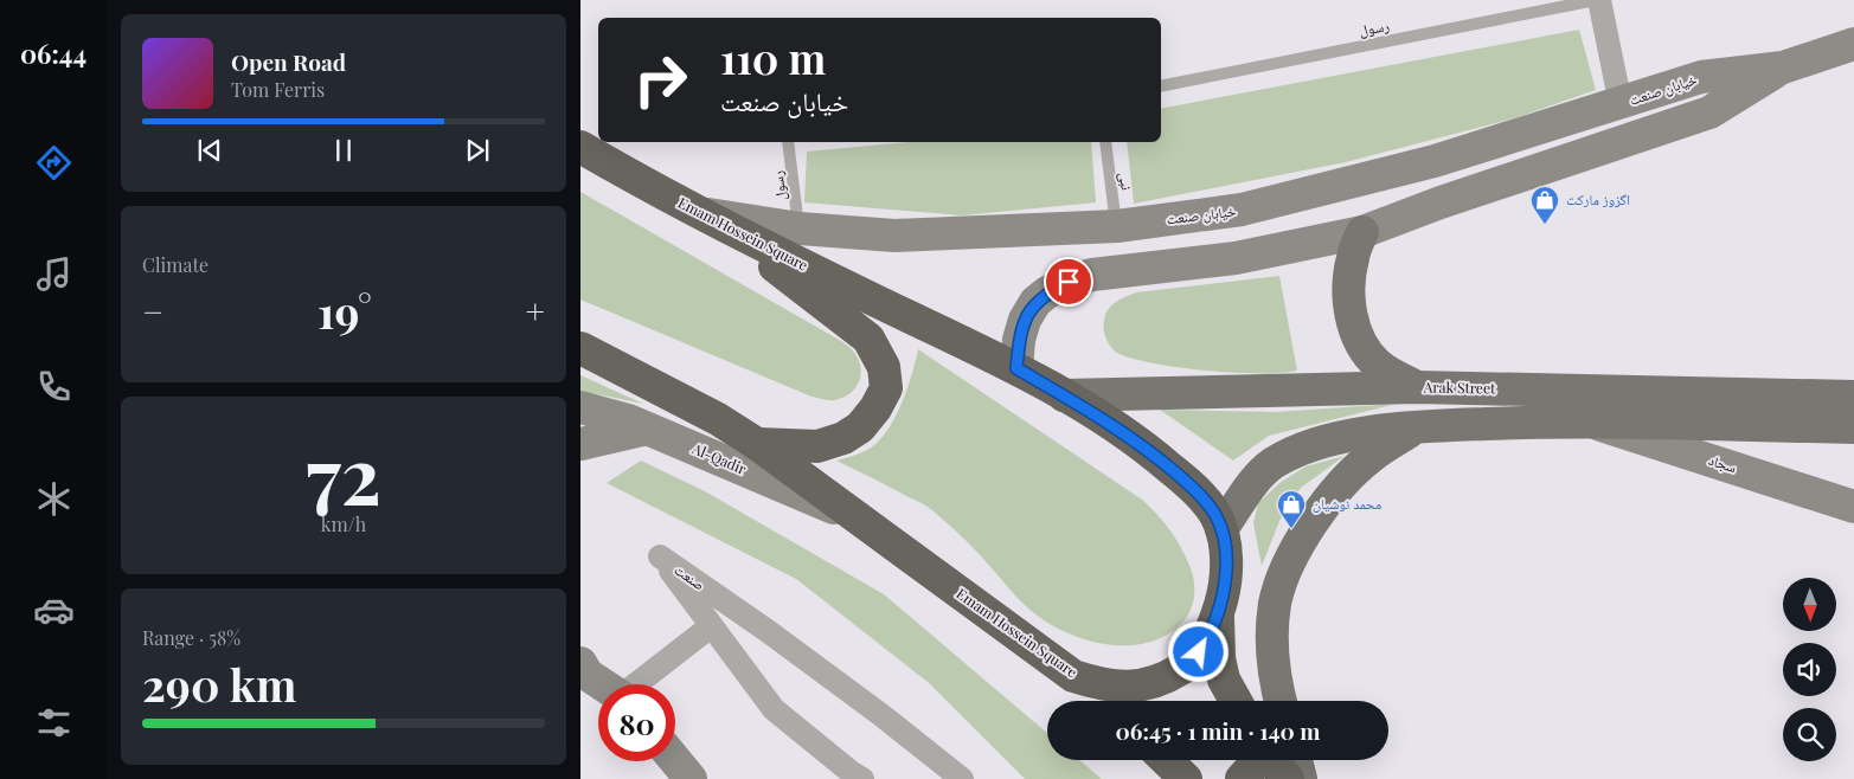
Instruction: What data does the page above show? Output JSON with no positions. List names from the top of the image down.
{
  "streets": {
    "highway": ["Emam Hossein Square"],
    "main road": [
      "خیابان صنعت",
      "Arak Street",
      "Al-Qadir",
      "سجاد"
    ],
    "street": ["صنعت"],
    "lane": ["رسول", "نبی"]
  },
  "crossings": [
    ["رسول", "خیابان صنعت"],
    ["خیابان صنعت", "نبی"],
    ["خیابان صنعت", "Emam Hossein Square"],
    ["Emam Hossein Square", "Arak Street"],
    ["Emam Hossein Square", "Al-Qadir"]
  ],
  "places": {
    "shop": ["اگزوز مارکت", "محمد نوشیان"]
  },
  "north": "bottom",
  "page": {
    "tabs": "06:44",
    "turn": ["110 m", "خیابان صنعت"],
    "song": ["Open Road", "Tom Ferris"],
    "tile": [
      "Climate",
      ["72", "km/h"],
      ["Range · 58%", "290 km"]
    ],
    "heat": ["−", "19°", "+"],
    "limit": "80",
    "trip": "06:45 · 1 min · 140 m"
  }
}
